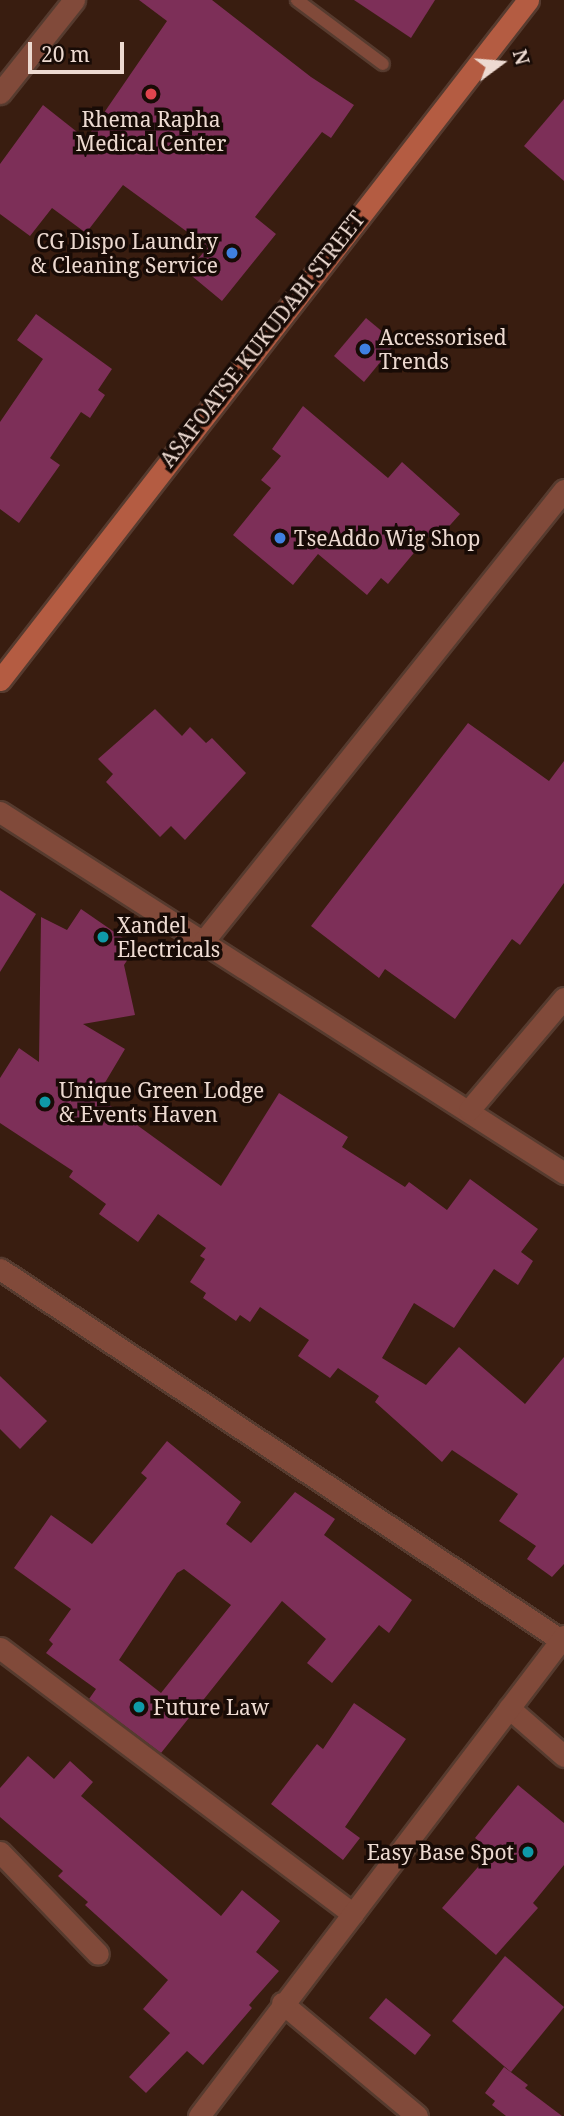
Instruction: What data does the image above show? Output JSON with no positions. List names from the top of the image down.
{
  "streets": {
    "street": ["ASAFOATSE KUKUDABI STREET"]
  },
  "places": [
    "Rhema Rapha Medical Center",
    "CG Dispo Laundry & Cleaning Service",
    "Accessorised Trends",
    "TseAddo Wig Shop",
    "Xandel Electricals",
    "Unique Green Lodge & Events Haven",
    "Future Law",
    "Easy Base Spot"
  ],
  "scale_bar": "20 m",
  "north": "right"
}
